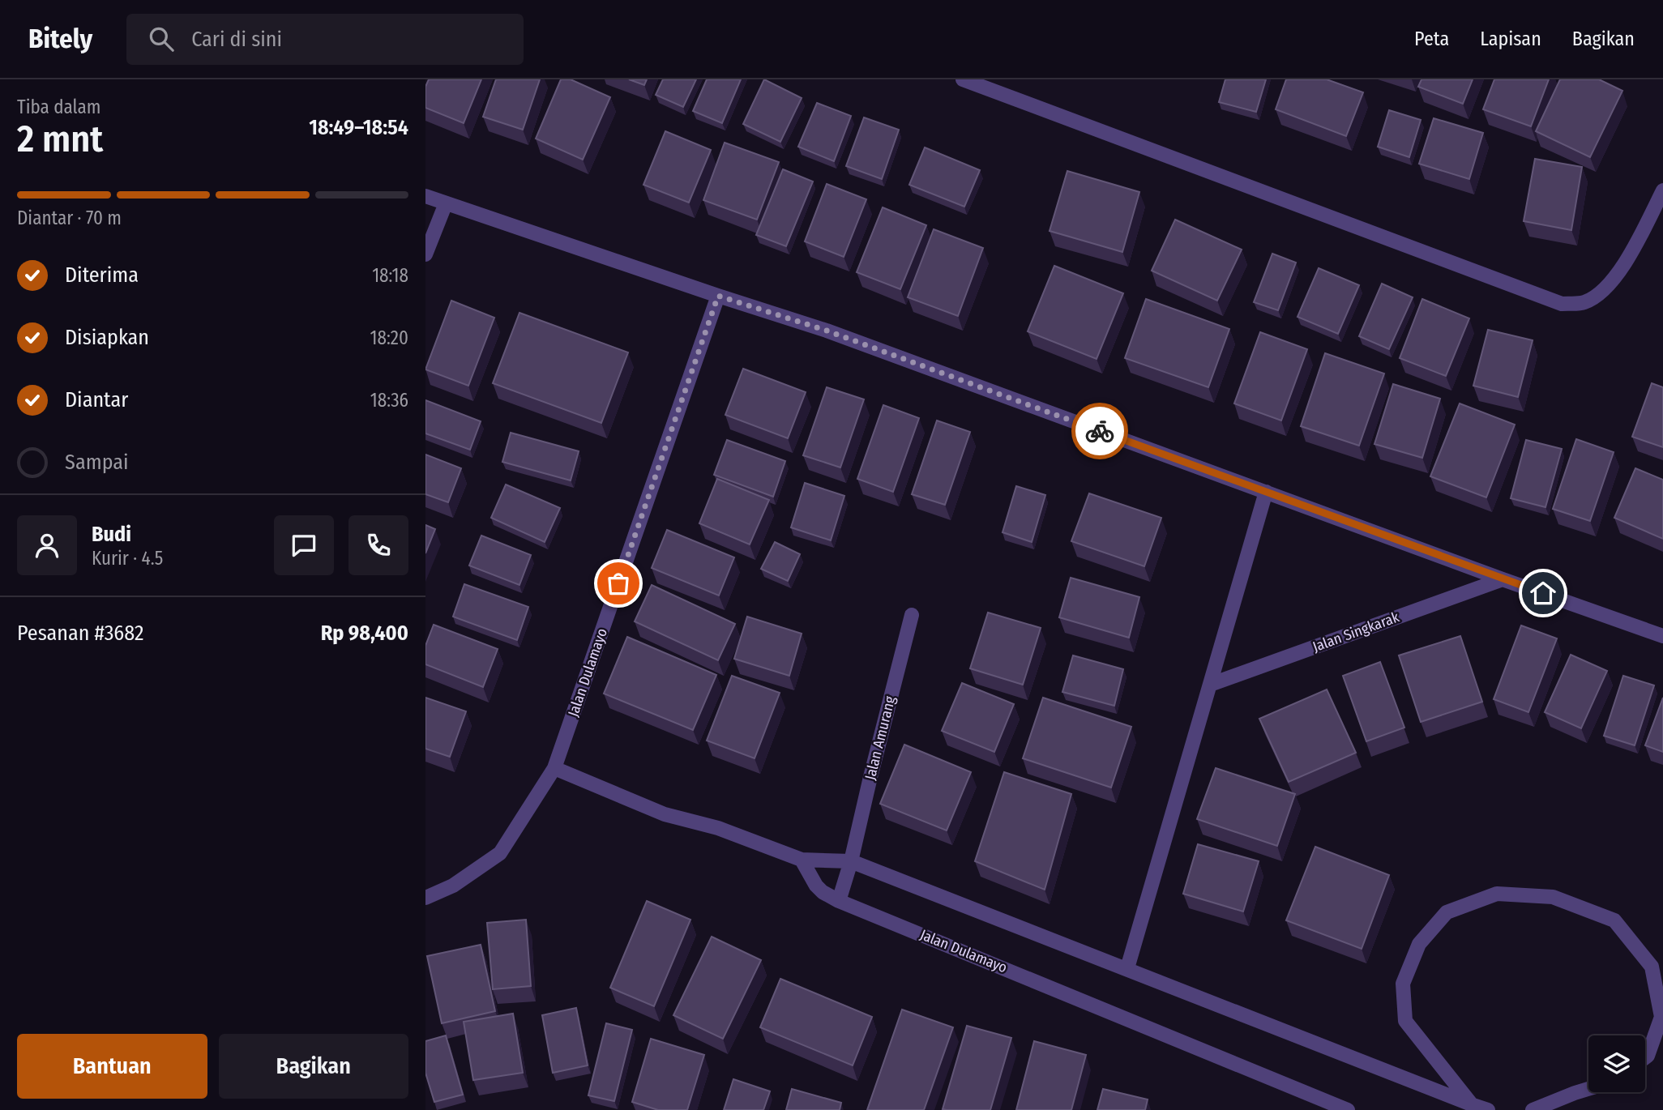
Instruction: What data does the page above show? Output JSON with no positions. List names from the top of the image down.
{
  "streets": {
    "street": ["Jalan Singkarak", "Jalan Dulamayo", "Jalan Amurang"]
  },
  "crossings": [
    ["Jalan Dulamayo", "Jalan Amurang"]
  ],
  "page": {
    "header": "Bitely",
    "search": "Cari di sini",
    "nav": ["Peta", "Lapisan", "Bagikan"],
    "heading": ["2 mnt", "Tiba dalam", "18:49–18:54"],
    "panel": [
      "Budi",
      "Kurir · 4.5",
      "Pesanan #3682",
      "Rp 98,400"
    ],
    "bar": "Diantar · 70 m",
    "list": [
      ["Diterima", "18:18"],
      ["Disiapkan", "18:20"],
      ["Diantar", "18:36"],
      "Sampai"
    ],
    "buttons": ["Bantuan", "Bagikan"]
  }
}
